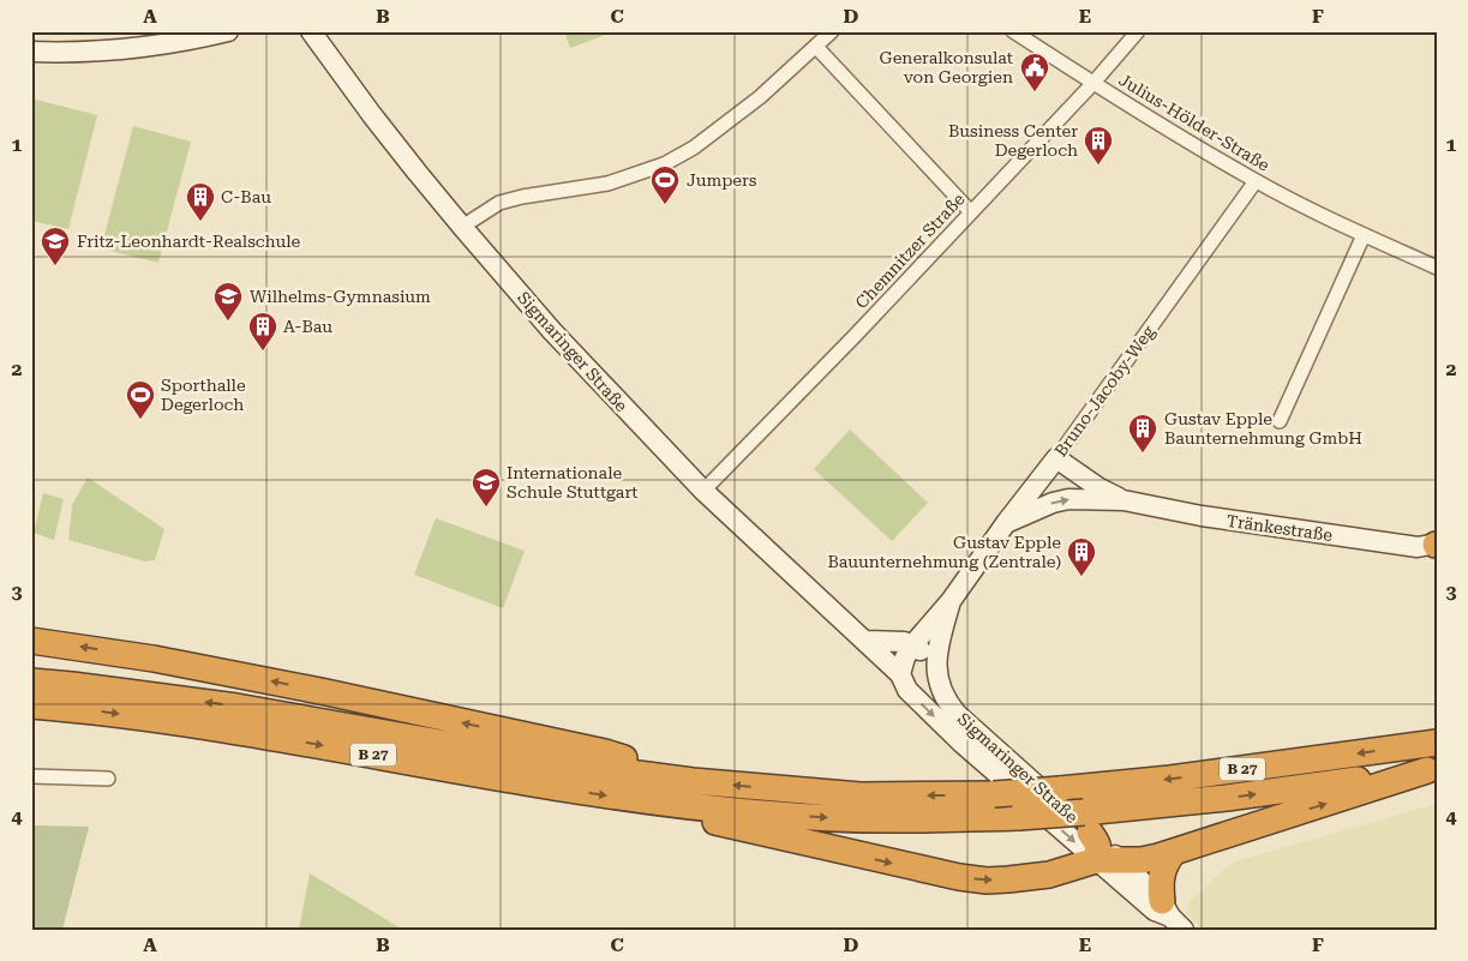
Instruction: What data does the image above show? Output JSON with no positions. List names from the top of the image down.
{
  "streets": {
    "highway": ["B 27"],
    "main road": ["Sigmaringer Straße", "Bruno-Jacoby-Weg", "Tränkestraße"],
    "street": ["Julius-Hölder-Straße", "Chemnitzer Straße"]
  },
  "crossings": [
    ["Julius-Hölder-Straße", "Chemnitzer Straße"],
    ["Julius-Hölder-Straße", "Bruno-Jacoby-Weg"],
    ["Chemnitzer Straße", "Sigmaringer Straße"],
    ["Sigmaringer Straße", "Bruno-Jacoby-Weg"],
    ["Sigmaringer Straße", "B 27"],
    ["Bruno-Jacoby-Weg", "Tränkestraße"]
  ],
  "places": {
    "public building": ["Generalkonsulat von Georgien"],
    "building": [
      "Business Center Degerloch",
      "C-Bau",
      "A-Bau",
      "Gustav Epple Baunternehmung GmbH",
      "Gustav Epple Bauunternehmung (Zentrale)"
    ],
    "sports": ["Jumpers", "Sporthalle Degerloch"],
    "school or university": ["Fritz-Leonhardt-Realschule", "Wilhelms-Gymnasium", "Internationale Schule Stuttgart"]
  },
  "grid": {
    "columns": [
      "A",
      "B",
      "C",
      "D",
      "E",
      "F"
    ],
    "rows": [
      "1",
      "2",
      "3",
      "4"
    ]
  }
}
